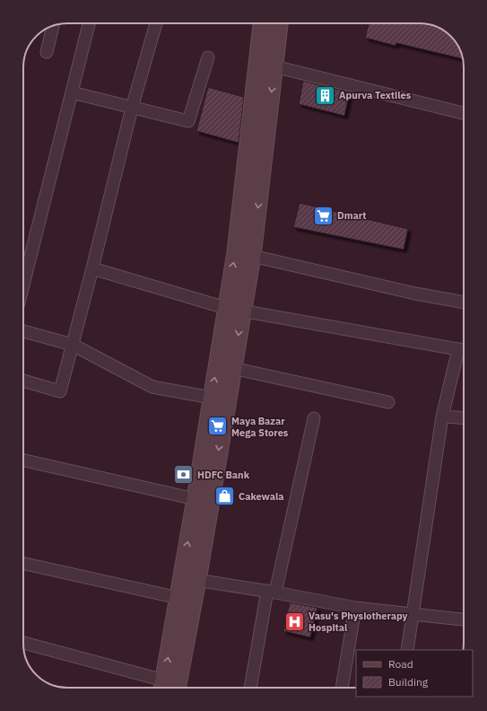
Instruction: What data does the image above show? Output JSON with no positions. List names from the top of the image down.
{
  "places": {
    "building": ["Apurva Textiles"],
    "supermarket": ["Dmart", "Maya Bazar Mega Stores"],
    "bank": ["HDFC Bank"],
    "shop": ["Cakewala"],
    "hospital": ["Vasu's Physiotherapy Hospital"]
  },
  "legend": ["Road", "Building"]
}
